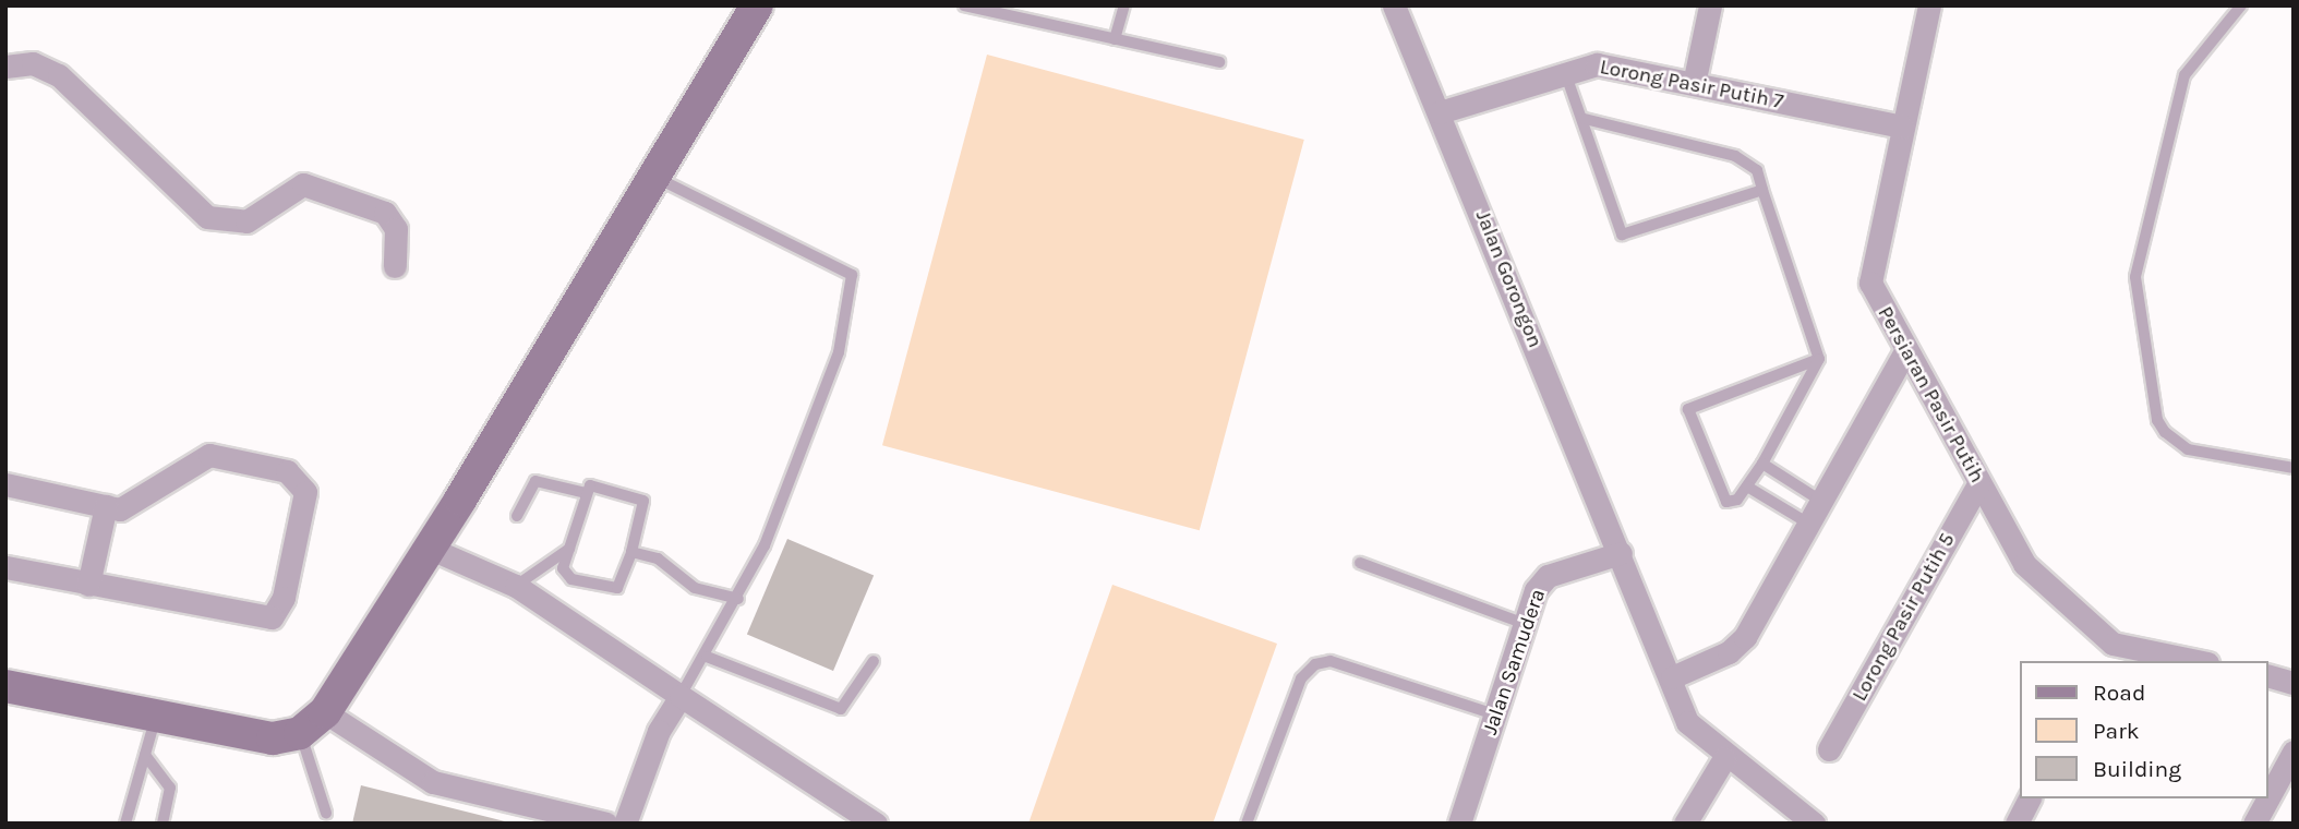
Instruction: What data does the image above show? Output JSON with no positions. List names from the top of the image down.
{
  "streets": {
    "street": [
      "Lorong Pasir Putih 7",
      "Jalan Gorongon",
      "Persiaran Pasir Putih",
      "Lorong Pasir Putih 5",
      "Jalan Samudera"
    ]
  },
  "crossings": [
    ["Lorong Pasir Putih 7", "Jalan Gorongon"],
    ["Lorong Pasir Putih 7", "Persiaran Pasir Putih"],
    ["Jalan Gorongon", "Jalan Samudera"],
    ["Persiaran Pasir Putih", "Lorong Pasir Putih 5"]
  ],
  "legend": ["Road", "Park", "Building"]
}
